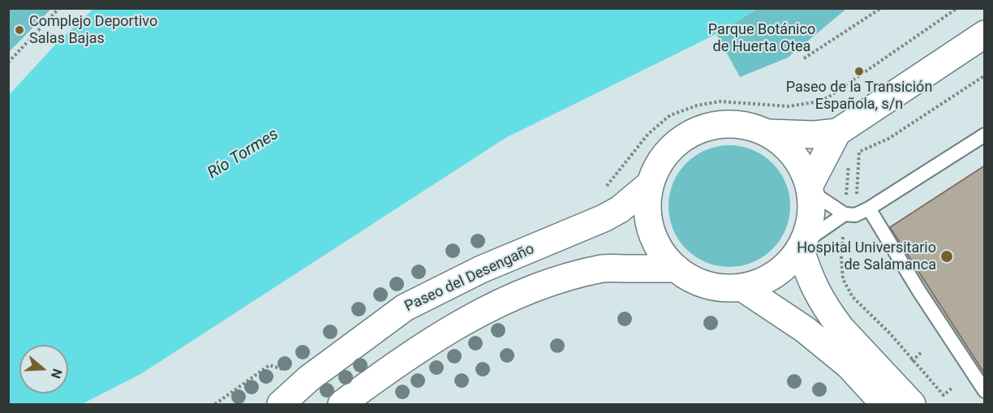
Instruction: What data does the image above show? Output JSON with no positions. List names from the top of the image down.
{
  "streets": {
    "main road": ["Paseo del Desengaño"]
  },
  "water": ["Río Tormes"],
  "parks": ["Parque Botánico de Huerta Otea"],
  "places": ["Complejo Deportivo Salas Bajas", "Paseo de la Transición Española, s/n", "Hospital Universitario de Salamanca"],
  "north": "right"
}
